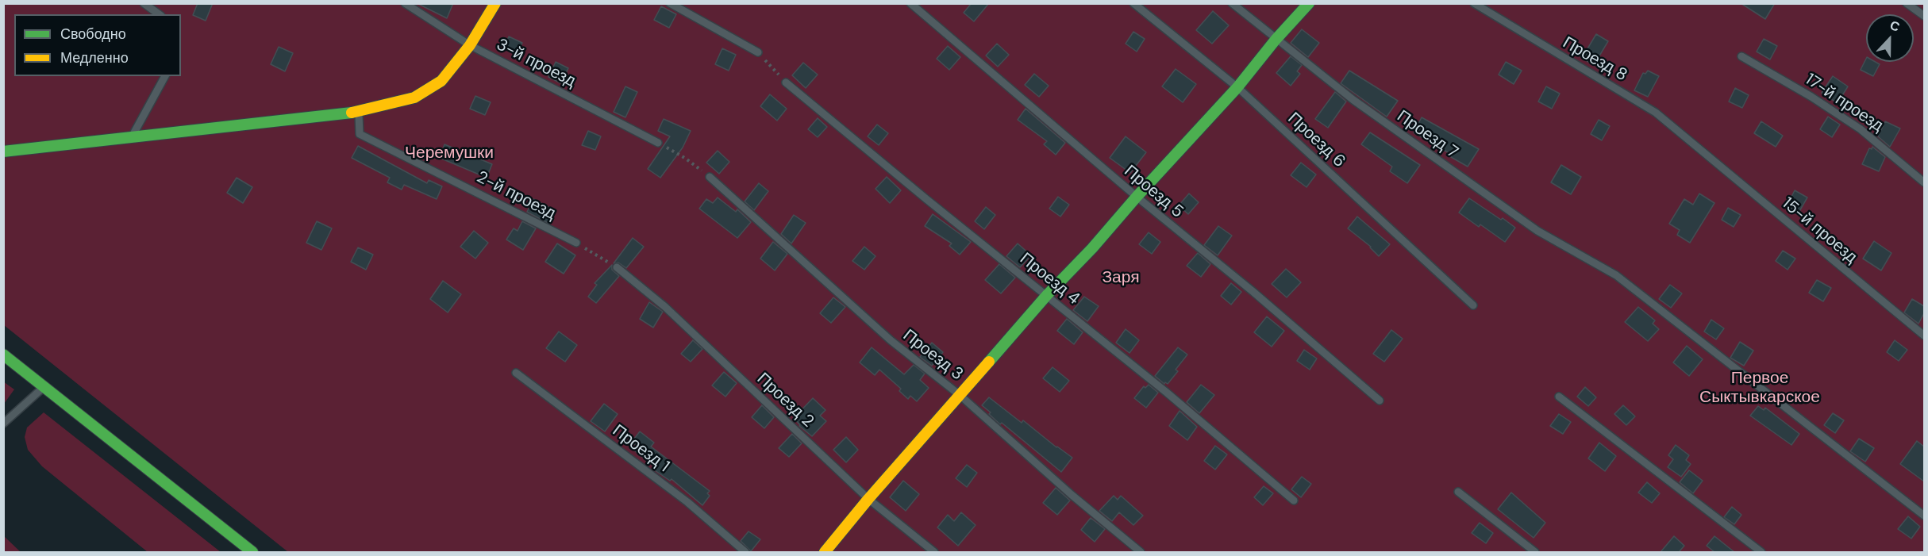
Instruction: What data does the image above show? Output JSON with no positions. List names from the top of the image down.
{
  "streets": {
    "lane": [
      "Проезд 8",
      "3-й проезд",
      "17-й проезд",
      "Проезд 7",
      "Проезд 6",
      "Проезд 5",
      "2-й проезд",
      "15-й проезд",
      "Проезд 4",
      "Проезд 3",
      "Проезд 2",
      "Проезд 1"
    ]
  },
  "crossings": [
    ["Проезд 8", "15-й проезд"]
  ],
  "parks": ["Черемушки", "Заря", "Первое Сыктывкарское"],
  "legend": ["Свободно", "Медленно"],
  "north": "top"
}
